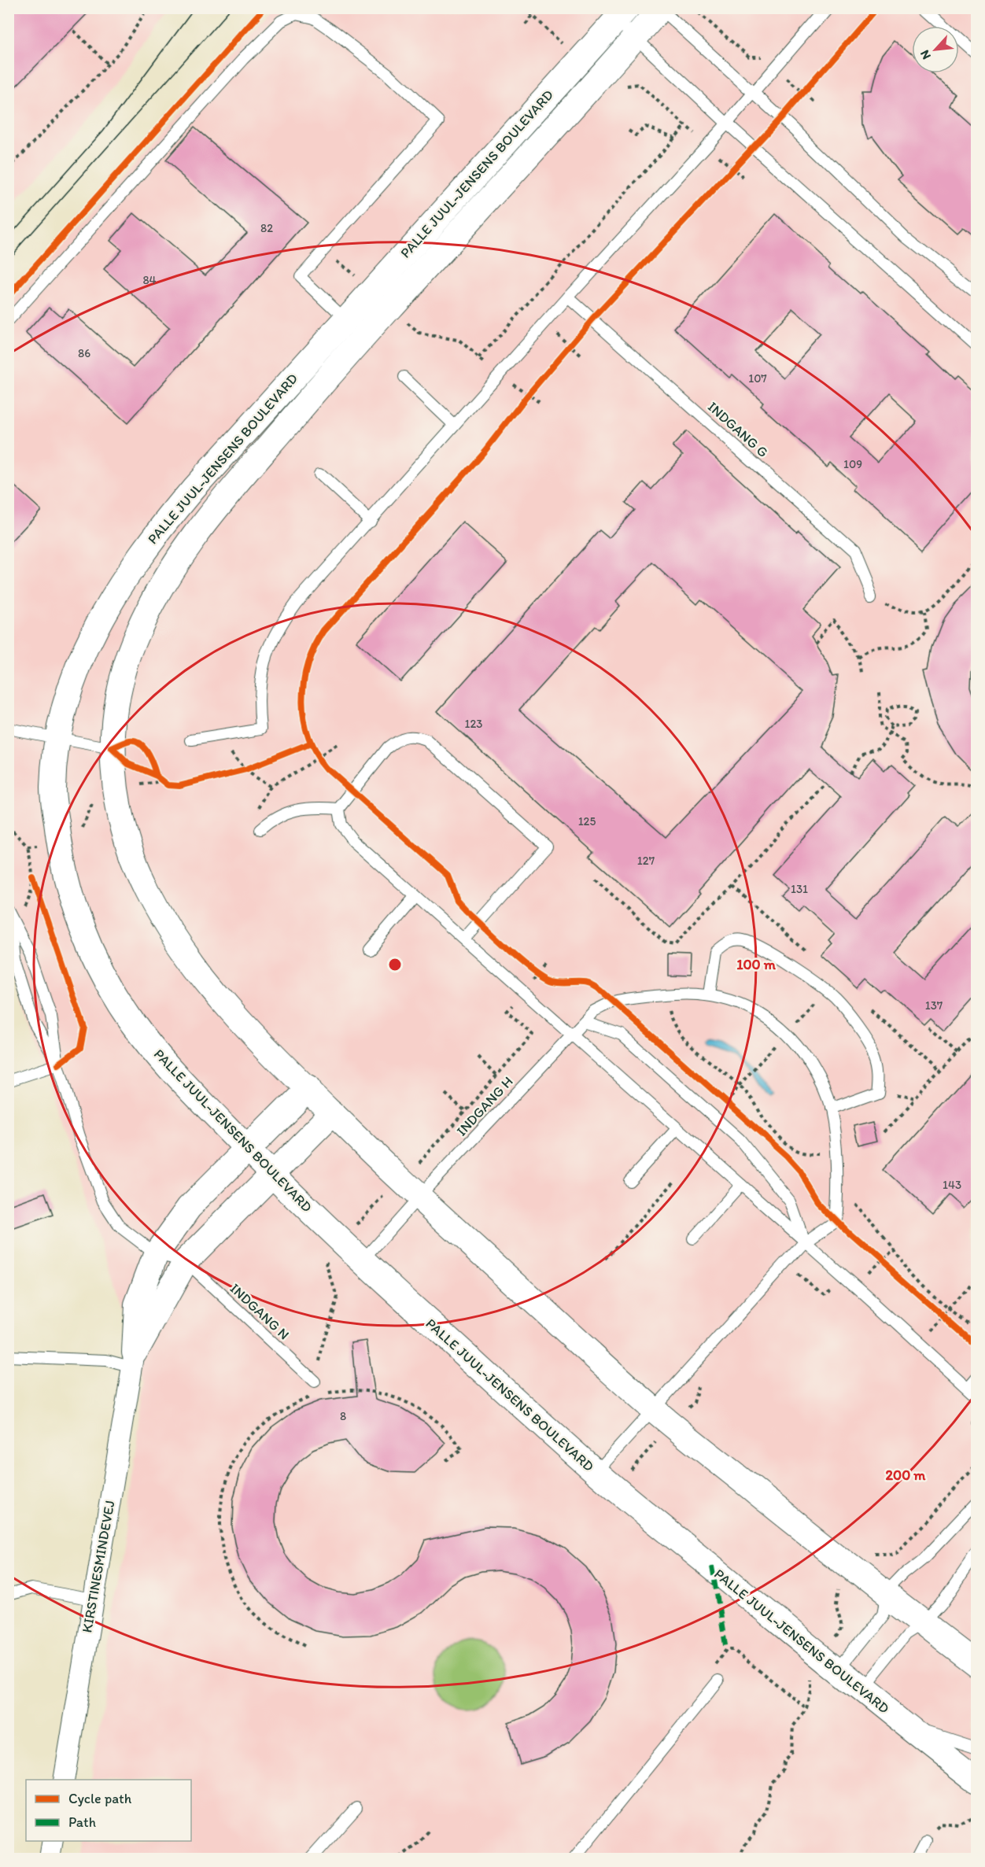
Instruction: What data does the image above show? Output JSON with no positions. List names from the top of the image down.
{
  "streets": {
    "street": ["PALLE JUUL-JENSENS BOULEVARD", "KIRSTINESMINDEVEJ"],
    "lane": ["INDGANG G", "INDGANG H", "INDGANG N"]
  },
  "crossings": [
    ["PALLE JUUL-JENSENS BOULEVARD", "INDGANG H"],
    ["PALLE JUUL-JENSENS BOULEVARD", "KIRSTINESMINDEVEJ"],
    ["INDGANG N", "KIRSTINESMINDEVEJ"]
  ],
  "house_numbers": [
    "82",
    "84",
    "86",
    "107",
    "109",
    "123",
    "125",
    "127",
    "131",
    "137",
    "143",
    "8"
  ],
  "legend": ["Cycle path", "Path"],
  "north": "bottom left",
  "rings": ["100 m", "200 m"]
}
